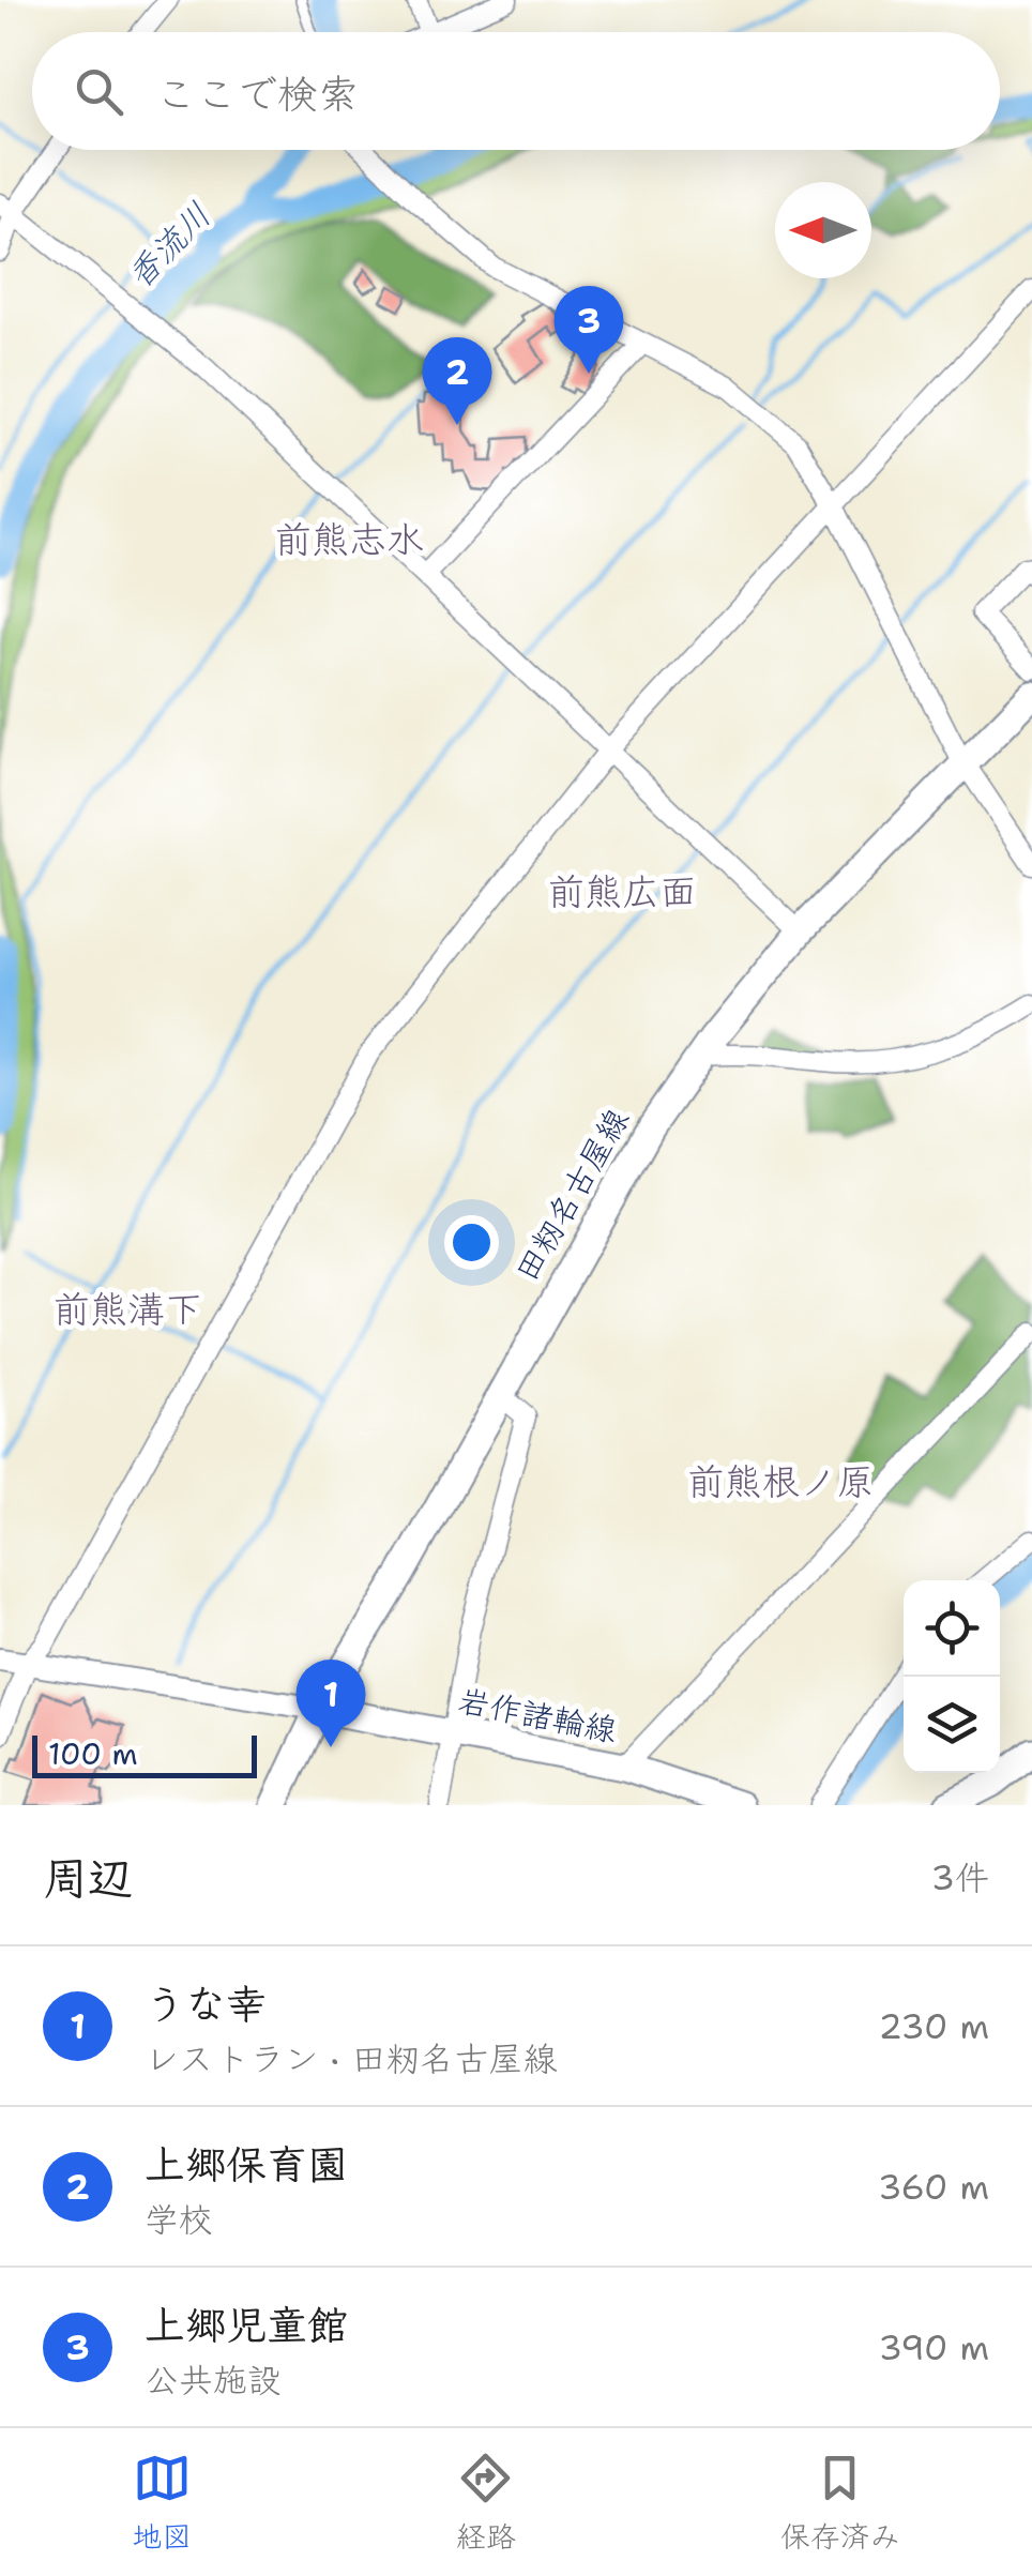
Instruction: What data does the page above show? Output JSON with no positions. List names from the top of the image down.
{
  "streets": {
    "main road": ["田籾名古屋線", "岩作諸輪線"]
  },
  "crossings": [
    ["田籾名古屋線", "岩作諸輪線"]
  ],
  "districts": [
    "前熊志水",
    "前熊広面",
    "前熊溝下",
    "前熊根ノ原"
  ],
  "water": ["香流川"],
  "scale_bar": "100 m",
  "north": "left",
  "page": {
    "search": "ここで検索",
    "pins": ["3", "2", "1"],
    "scale": "100 m",
    "heading": ["周辺", "3件"],
    "list": [
      {
        "mark": "1",
        "name": "うな幸",
        "note": "レストラン · 田籾名古屋線",
        "value": "230 m"
      },
      {
        "mark": "2",
        "name": "上郷保育園",
        "note": "学校",
        "value": "360 m"
      },
      {
        "mark": "3",
        "name": "上郷児童館",
        "note": "公共施設",
        "value": "390 m"
      }
    ],
    "nav": ["地図", "経路", "保存済み"]
  }
}
